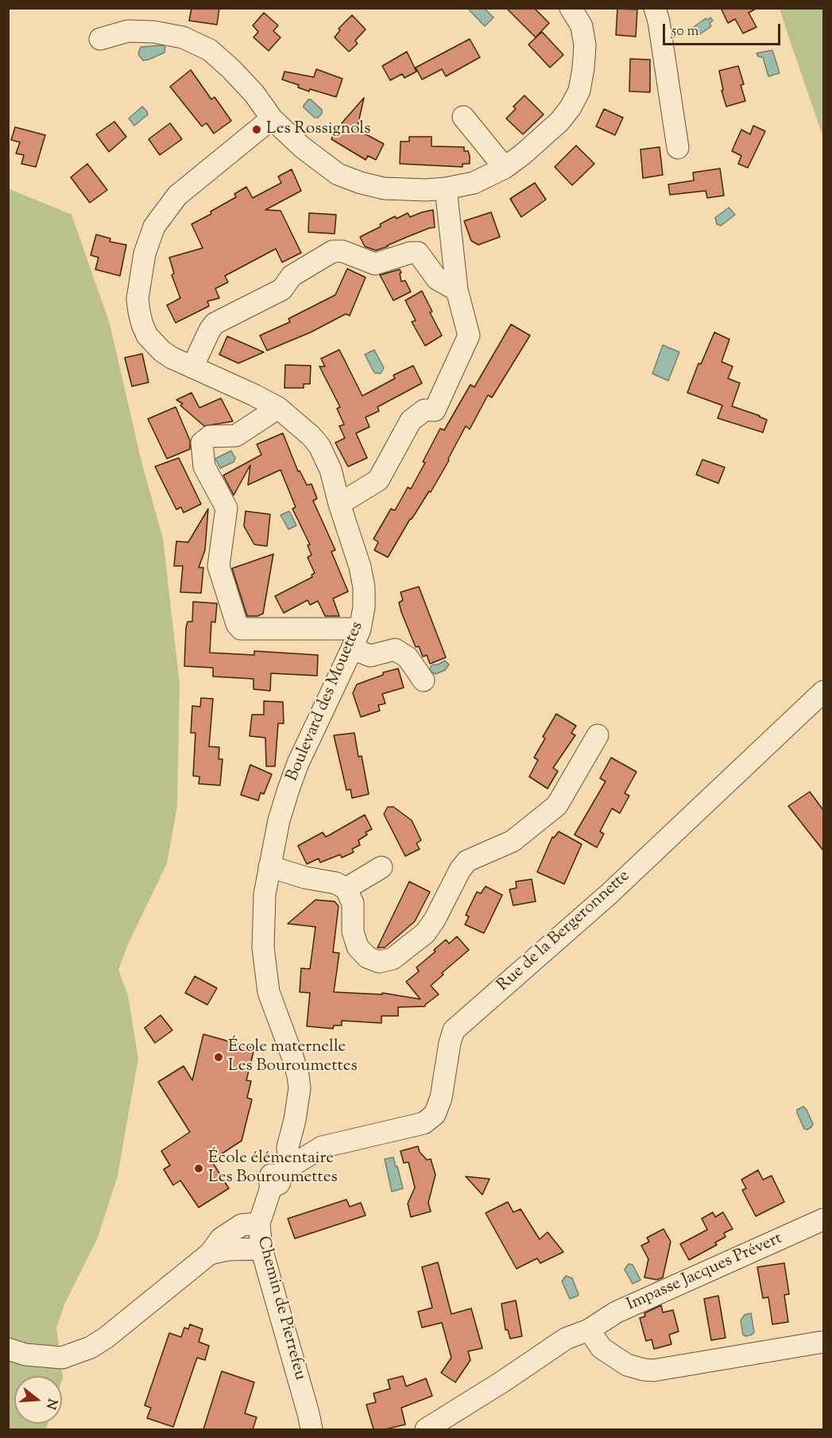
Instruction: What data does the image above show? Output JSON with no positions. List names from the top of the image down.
{
  "streets": {
    "street": [
      "Boulevard des Mouettes",
      "Rue de la Bergeronnette",
      "Impasse Jacques Prévert",
      "Chemin de Pierrefeu"
    ]
  },
  "crossings": [
    ["Boulevard des Mouettes", "Chemin de Pierrefeu"],
    ["Rue de la Bergeronnette", "Chemin de Pierrefeu"]
  ],
  "places": ["Les Rossignols", "École maternelle Les Bouroumettes", "École élémentaire Les Bouroumettes"],
  "scale_bar": "50 m",
  "north": "right"
}
